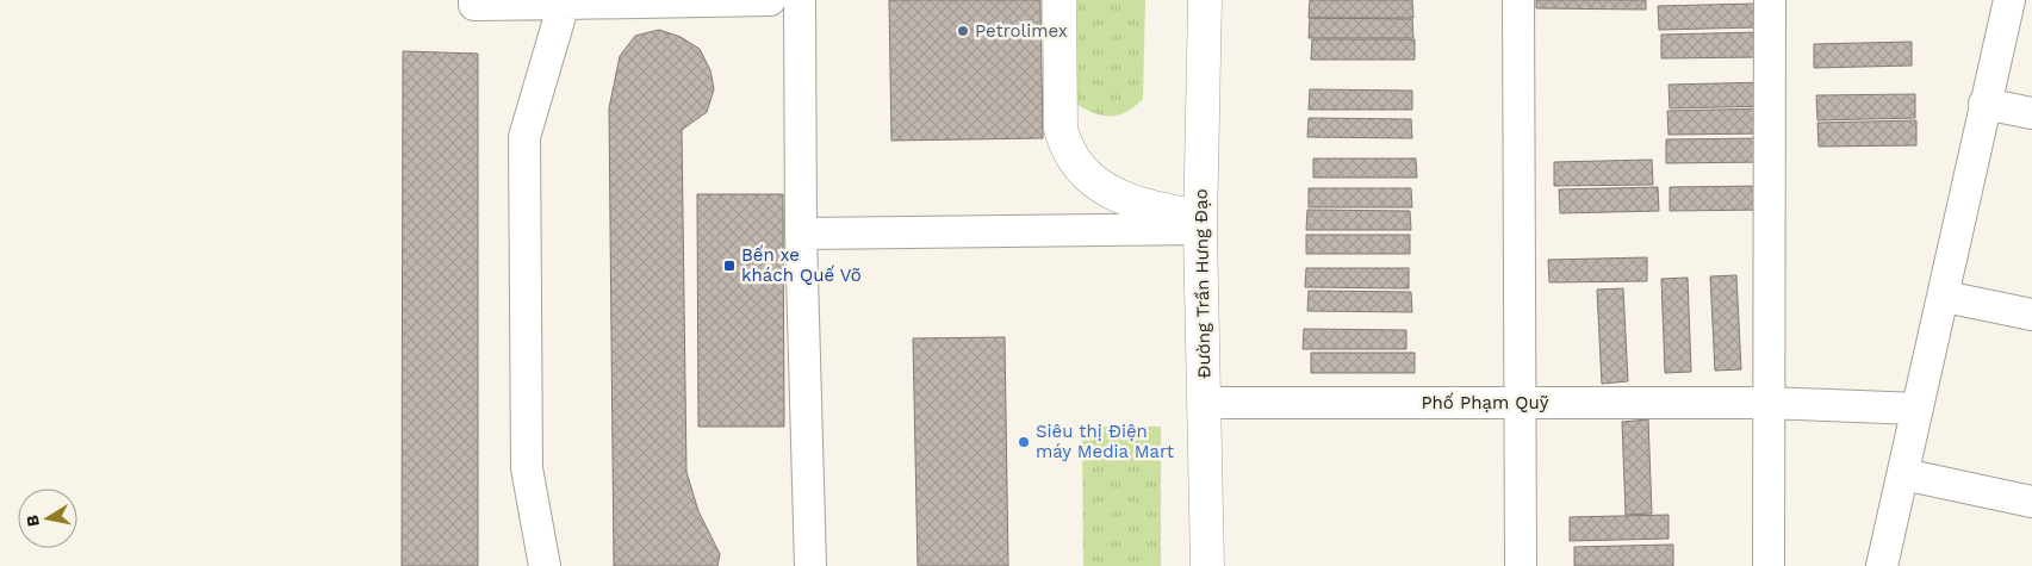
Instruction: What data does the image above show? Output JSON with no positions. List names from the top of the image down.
{
  "streets": {
    "highway": ["Đường Trần Hưng Đạo"],
    "street": ["Phố Phạm Quỹ"]
  },
  "crossings": [
    ["Đường Trần Hưng Đạo", "Phố Phạm Quỹ"]
  ],
  "places": {
    "other": ["Petrolimex", "Siêu thị Điện máy Media Mart"],
    "transit": ["Bến xe khách Quế Võ"]
  },
  "north": "left"
}
